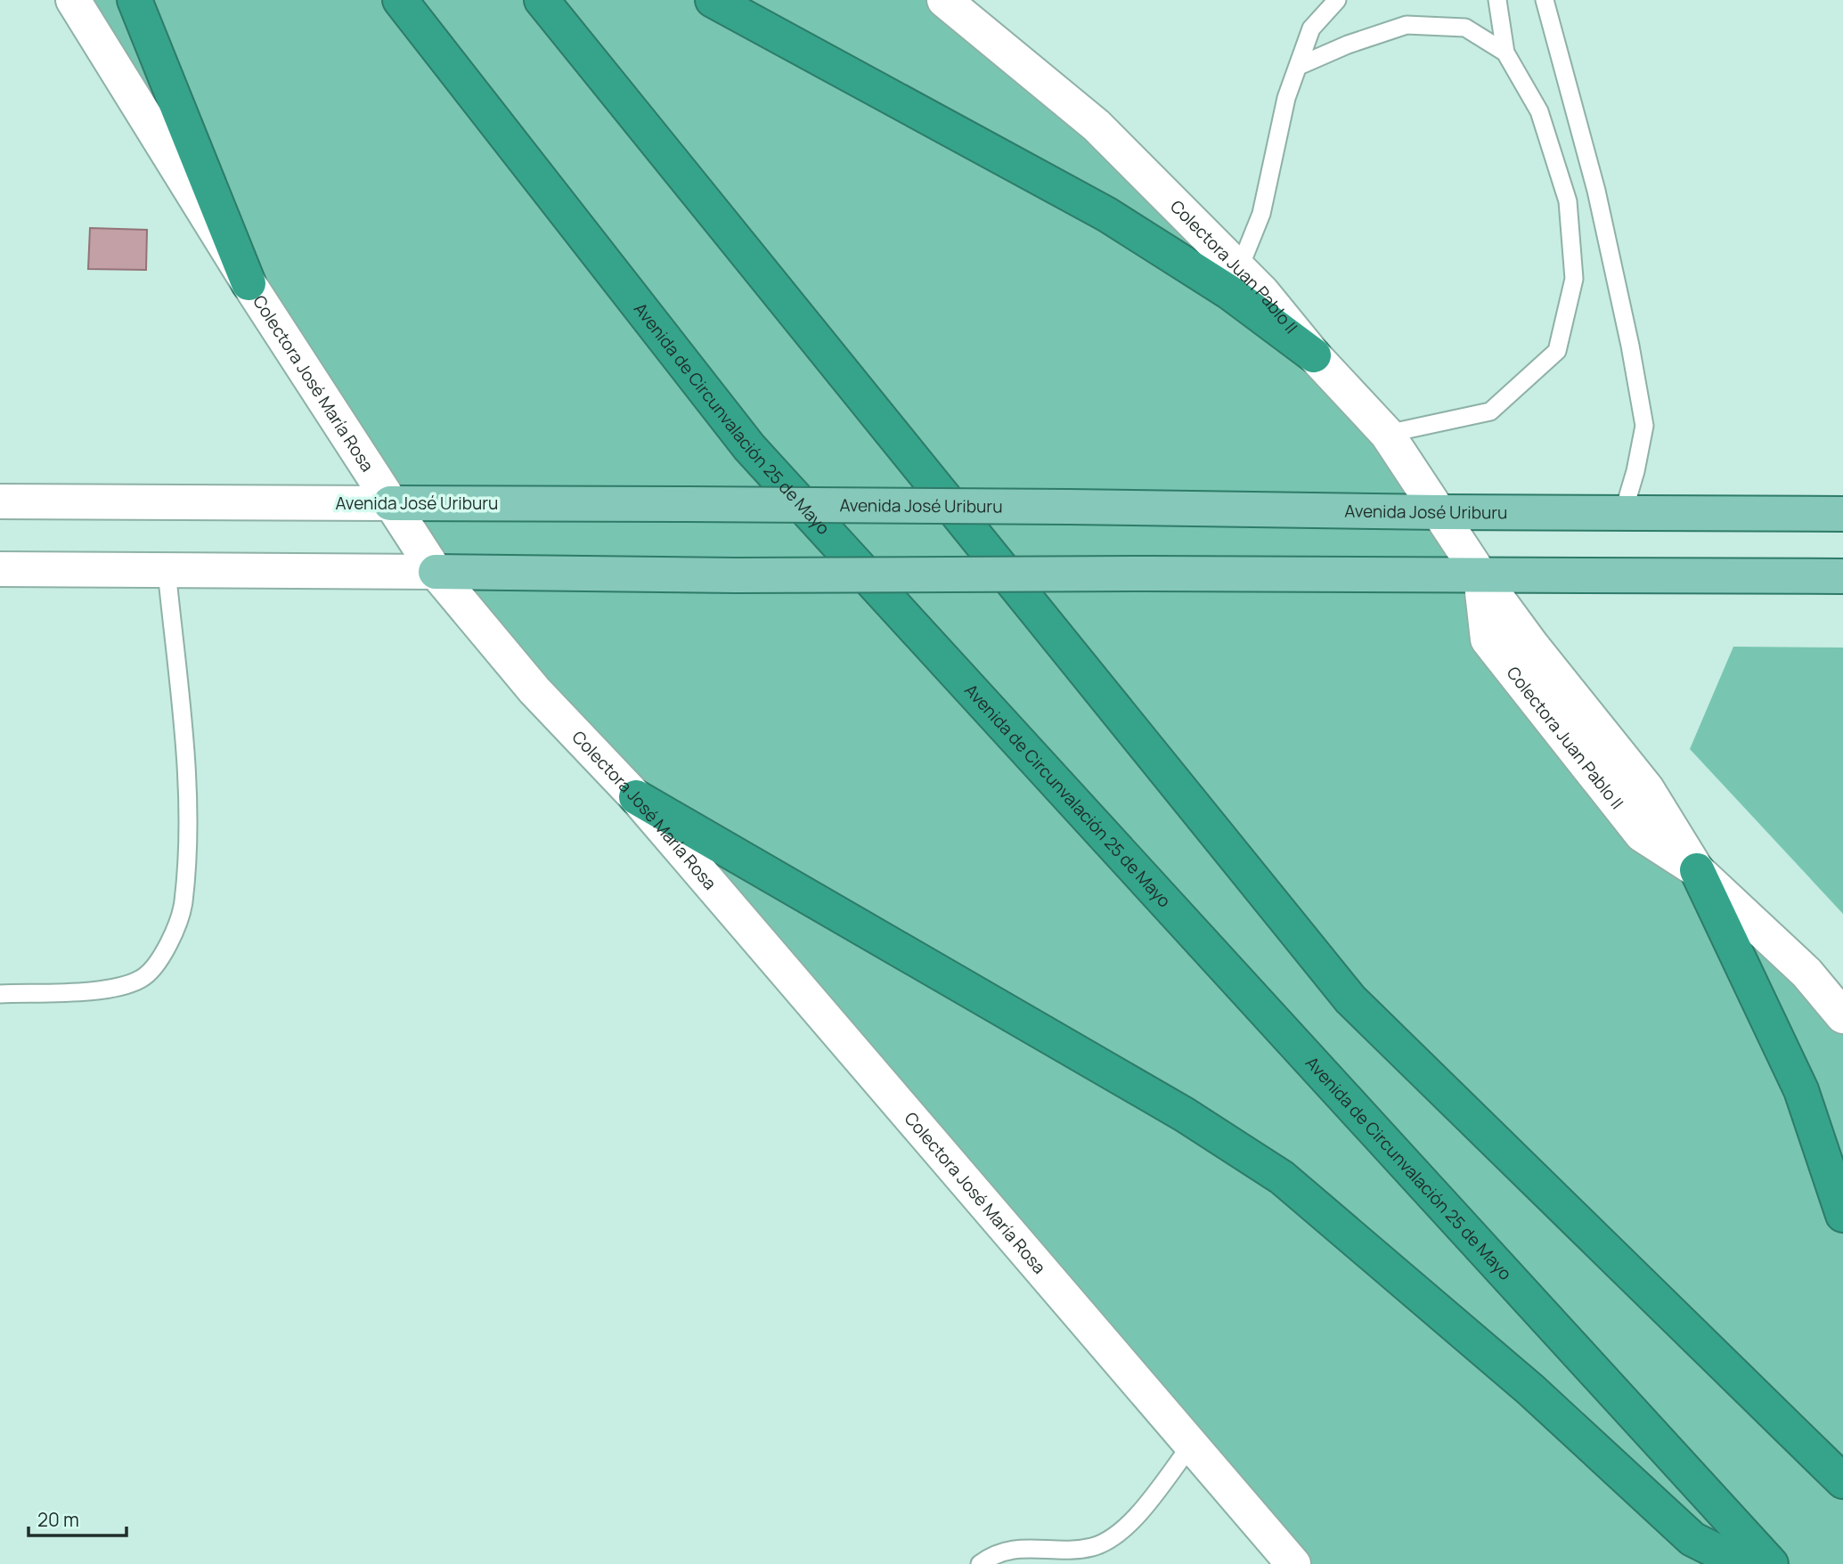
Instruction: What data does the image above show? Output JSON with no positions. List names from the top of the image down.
{
  "streets": {
    "highway": ["Avenida de Circunvalación 25 de Mayo"],
    "main road": ["Colectora Juan Pablo II", "Colectora José María Rosa", "Avenida José Uriburu"]
  },
  "crossings": [
    ["Colectora Juan Pablo II", "Avenida José Uriburu"],
    ["Colectora José María Rosa", "Avenida José Uriburu"]
  ],
  "scale_bar": "20 m"
}
